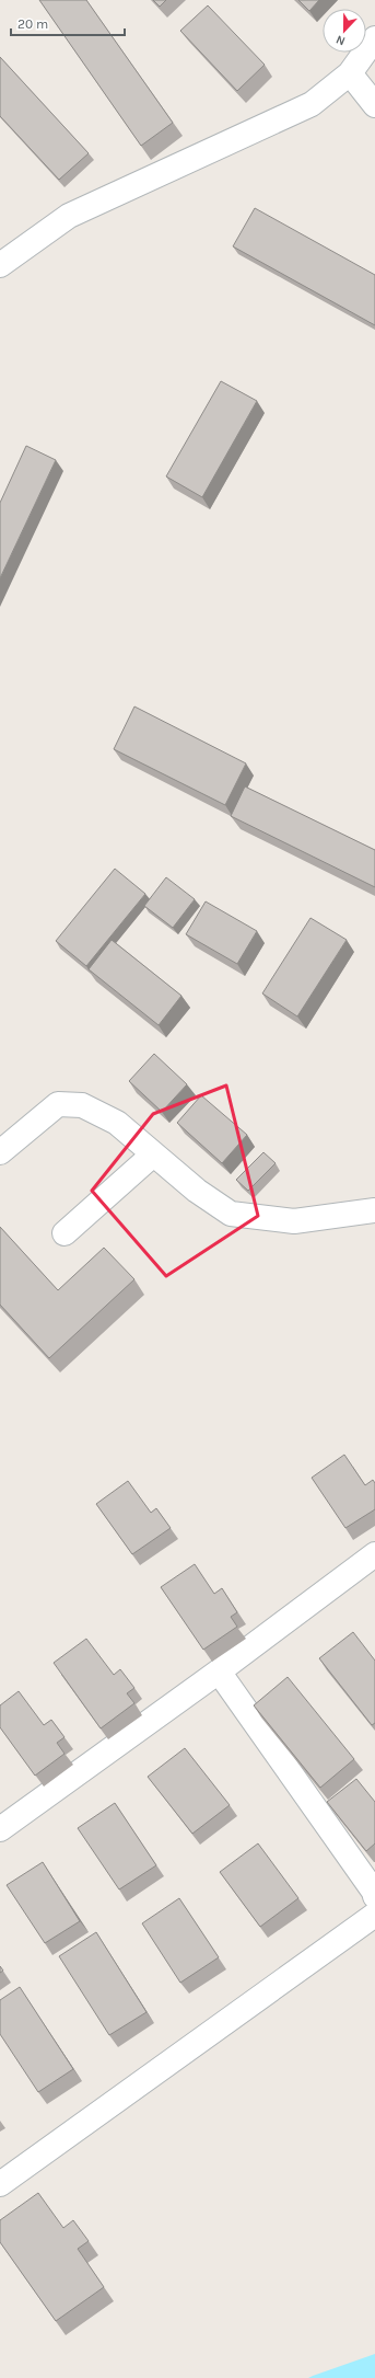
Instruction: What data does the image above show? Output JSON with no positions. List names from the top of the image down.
{
  "scale_bar": "20 m",
  "north": "bottom"
}
